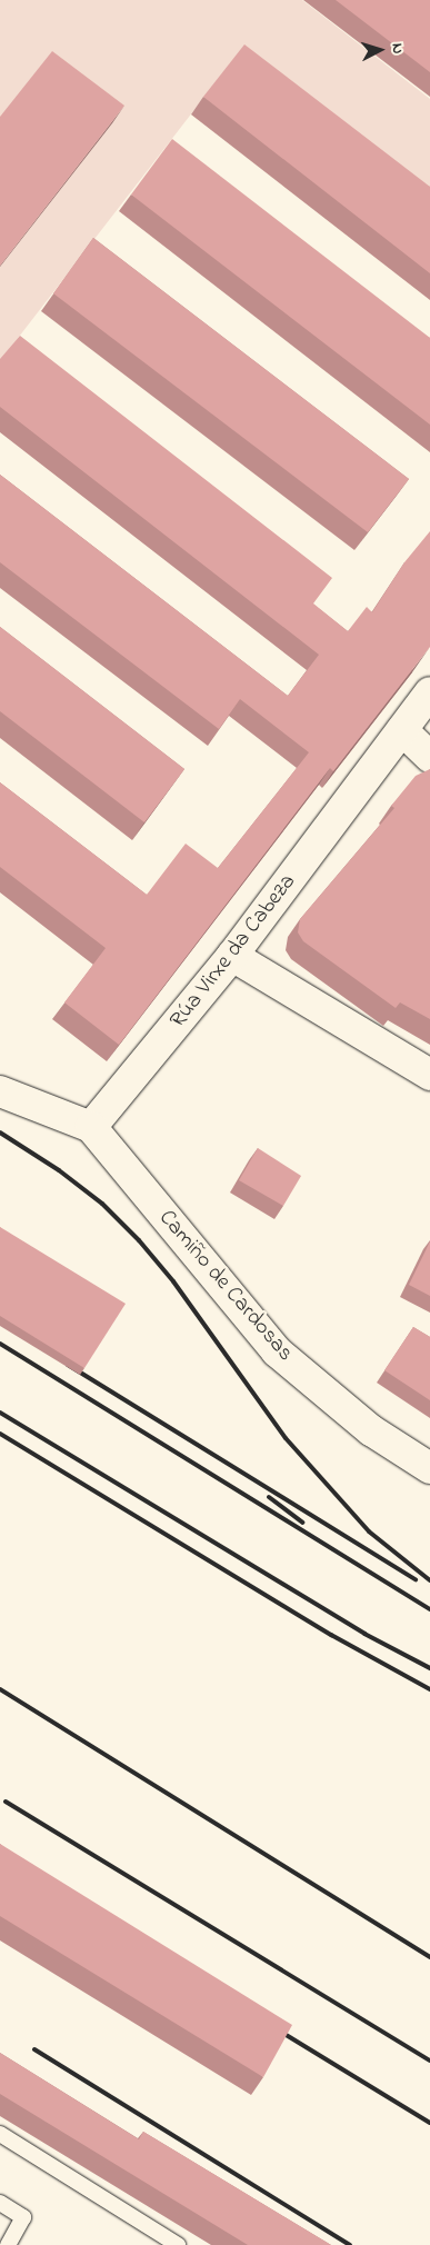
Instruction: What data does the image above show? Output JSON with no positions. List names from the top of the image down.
{
  "streets": {
    "street": ["Rúa Virxe da Cabeza", "Camiño de Cardosas"]
  },
  "crossings": [
    ["Rúa Virxe da Cabeza", "Camiño de Cardosas"]
  ],
  "north": "right"
}
